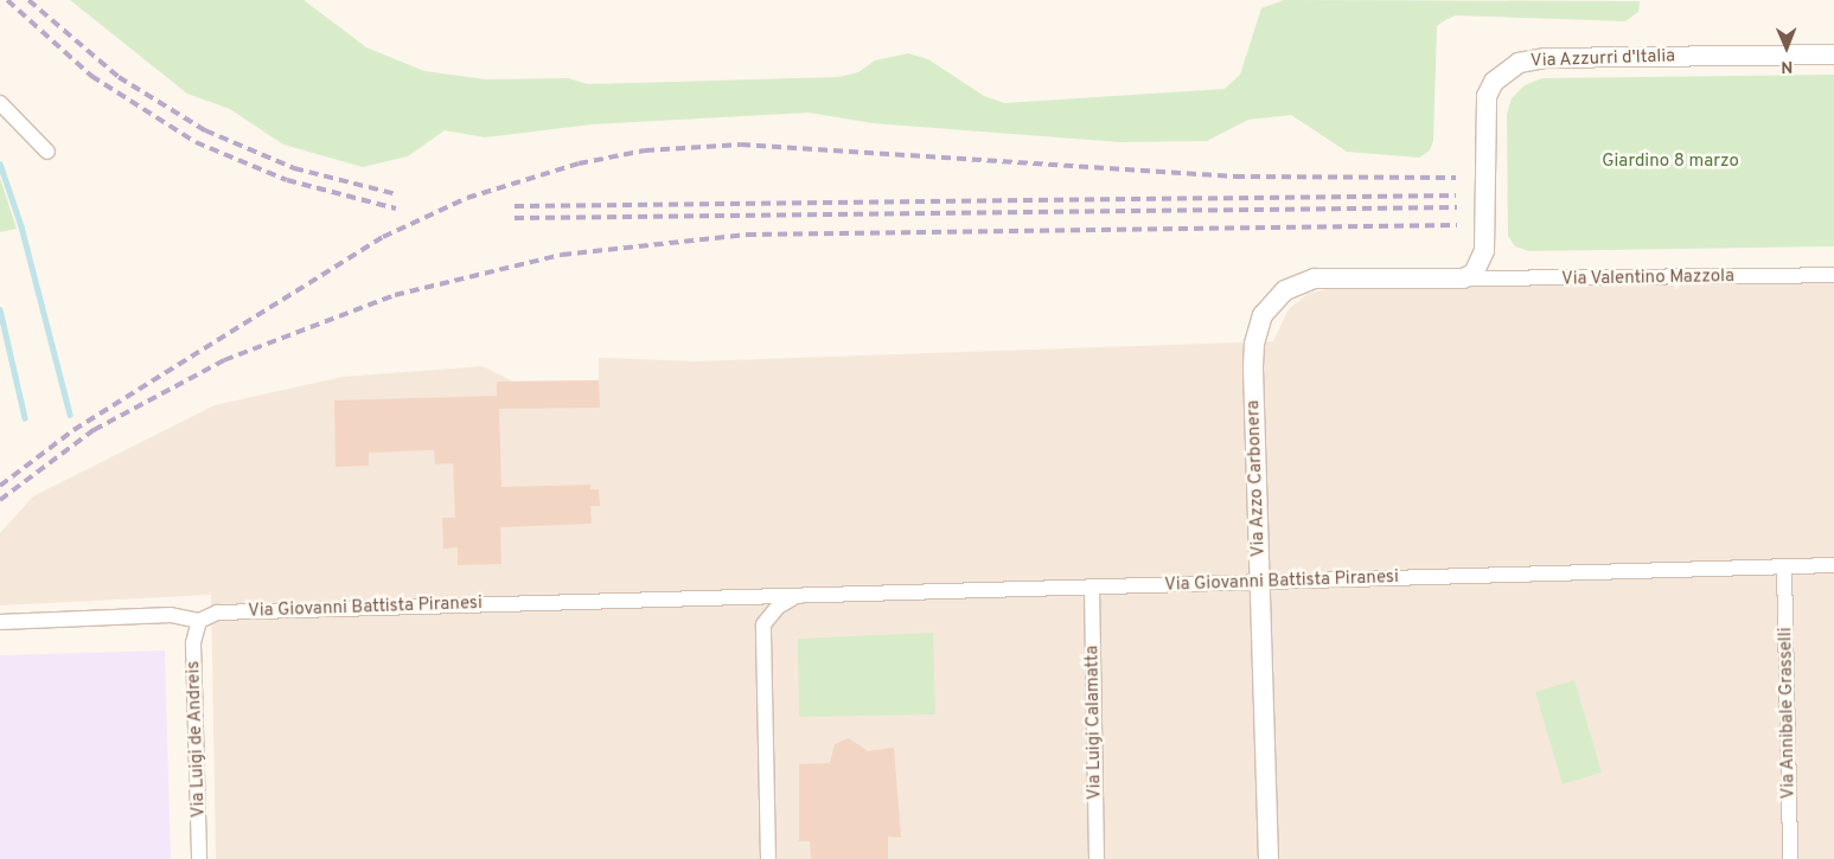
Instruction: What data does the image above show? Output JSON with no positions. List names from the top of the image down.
{
  "streets": {
    "street": [
      "Via Azzurri d'Italia",
      "Via Valentino Mazzola",
      "Via Azzo Carbonera",
      "Via Giovanni Battista Piranesi",
      "Via Annibale Grasselli",
      "Via Luigi Calamatta",
      "Via Luigi de Andreis"
    ]
  },
  "crossings": [
    ["Via Azzurri d'Italia", "Via Valentino Mazzola"],
    ["Via Azzurri d'Italia", "Via Azzo Carbonera"],
    ["Via Valentino Mazzola", "Via Azzo Carbonera"],
    ["Via Azzo Carbonera", "Via Giovanni Battista Piranesi"],
    ["Via Giovanni Battista Piranesi", "Via Annibale Grasselli"],
    ["Via Giovanni Battista Piranesi", "Via Luigi Calamatta"],
    ["Via Giovanni Battista Piranesi", "Via Luigi de Andreis"]
  ],
  "parks": ["Giardino 8 marzo"],
  "north": "bottom"
}
